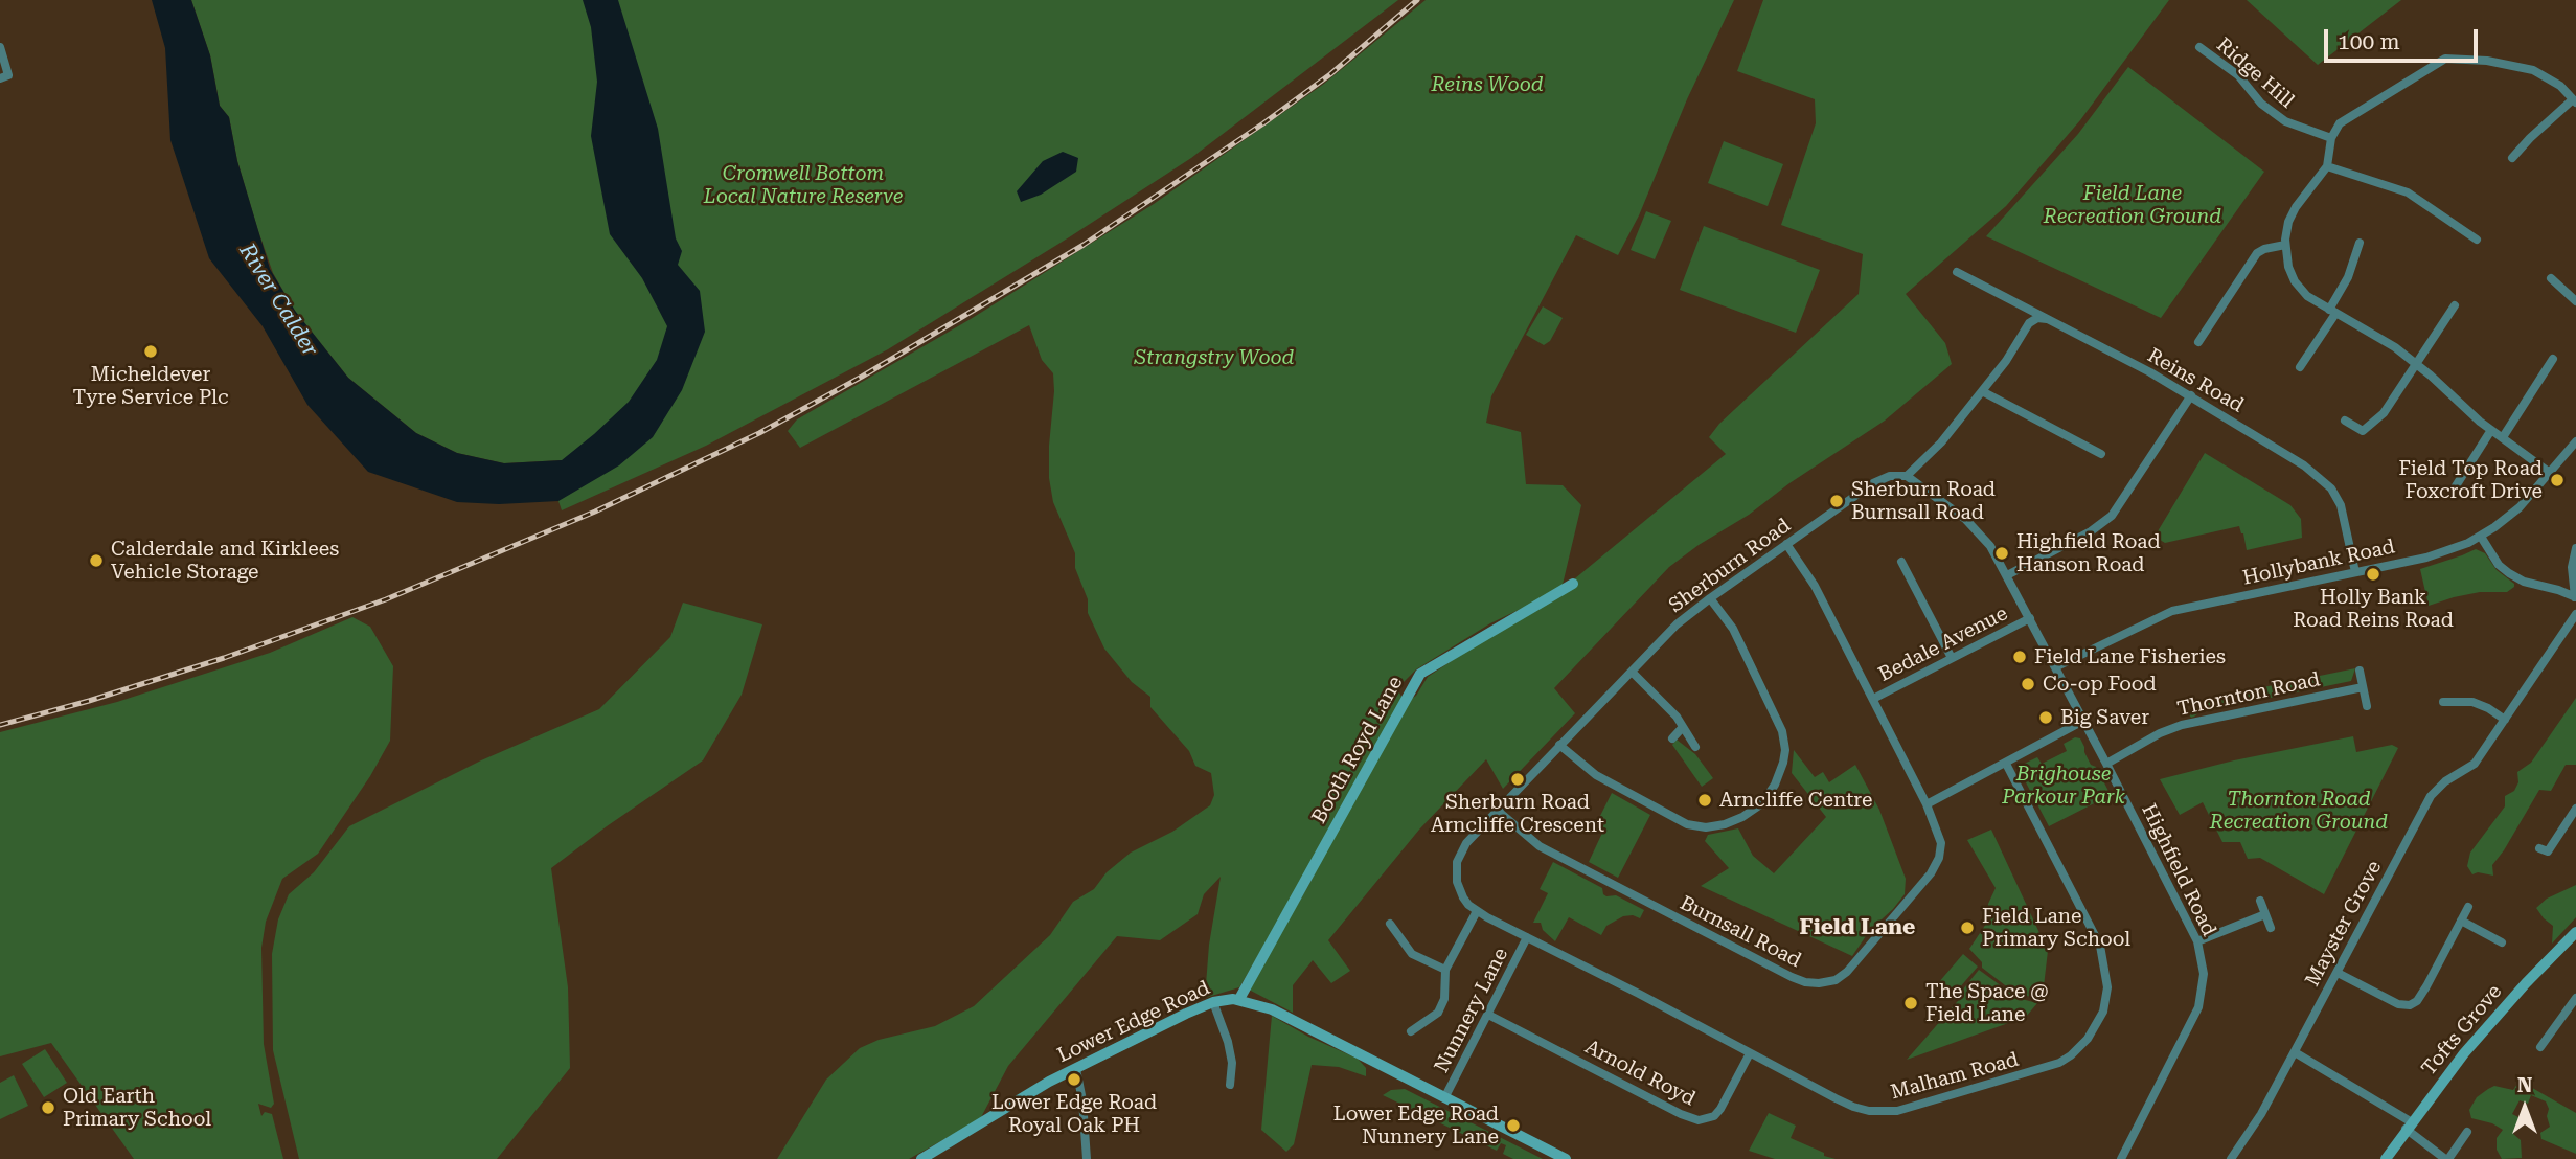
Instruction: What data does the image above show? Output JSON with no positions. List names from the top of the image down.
{
  "streets": {
    "street": [
      "Ridge Hill",
      "Reins Road",
      "Hollybank Road",
      "Sherburn Road",
      "Bedale Avenue",
      "Thornton Road",
      "Booth Royd Lane",
      "Highfield Road",
      "Mayster Grove",
      "Burnsall Road",
      "Nunnery Lane",
      "Lower Edge Road",
      "Tofts Grove",
      "Arnold Royd",
      "Malham Road"
    ]
  },
  "crossings": [
    ["Reins Road", "Hollybank Road"],
    ["Reins Road", "Sherburn Road"],
    ["Hollybank Road", "Highfield Road"],
    ["Sherburn Road", "Highfield Road"],
    ["Sherburn Road", "Burnsall Road"],
    ["Sherburn Road", "Malham Road"],
    ["Bedale Avenue", "Highfield Road"],
    ["Bedale Avenue", "Burnsall Road"],
    ["Thornton Road", "Highfield Road"],
    ["Booth Royd Lane", "Lower Edge Road"],
    ["Nunnery Lane", "Lower Edge Road"],
    ["Nunnery Lane", "Arnold Royd"],
    ["Nunnery Lane", "Malham Road"],
    ["Arnold Royd", "Malham Road"]
  ],
  "districts": ["Field Lane"],
  "water": ["River Calder"],
  "parks": [
    "Reins Wood",
    "Cromwell Bottom Local Nature Reserve",
    "Field Lane Recreation Ground",
    "Strangstry Wood",
    "Brighouse Parkour Park",
    "Thornton Road Recreation Ground"
  ],
  "places": [
    "Micheldever Tyre Service Plc",
    "Field Top Road Foxcroft Drive",
    "Sherburn Road Burnsall Road",
    "Highfield Road Hanson Road",
    "Calderdale and Kirklees Vehicle Storage",
    "Holly Bank Road Reins Road",
    "Field Lane Fisheries",
    "Co-op Food",
    "Big Saver",
    "Sherburn Road Arncliffe Crescent",
    "Arncliffe Centre",
    "Field Lane Primary School",
    "The Space @ Field Lane",
    "Lower Edge Road Royal Oak PH",
    "Old Earth Primary School",
    "Lower Edge Road Nunnery Lane"
  ],
  "scale_bar": "100 m",
  "north": "top"
}
